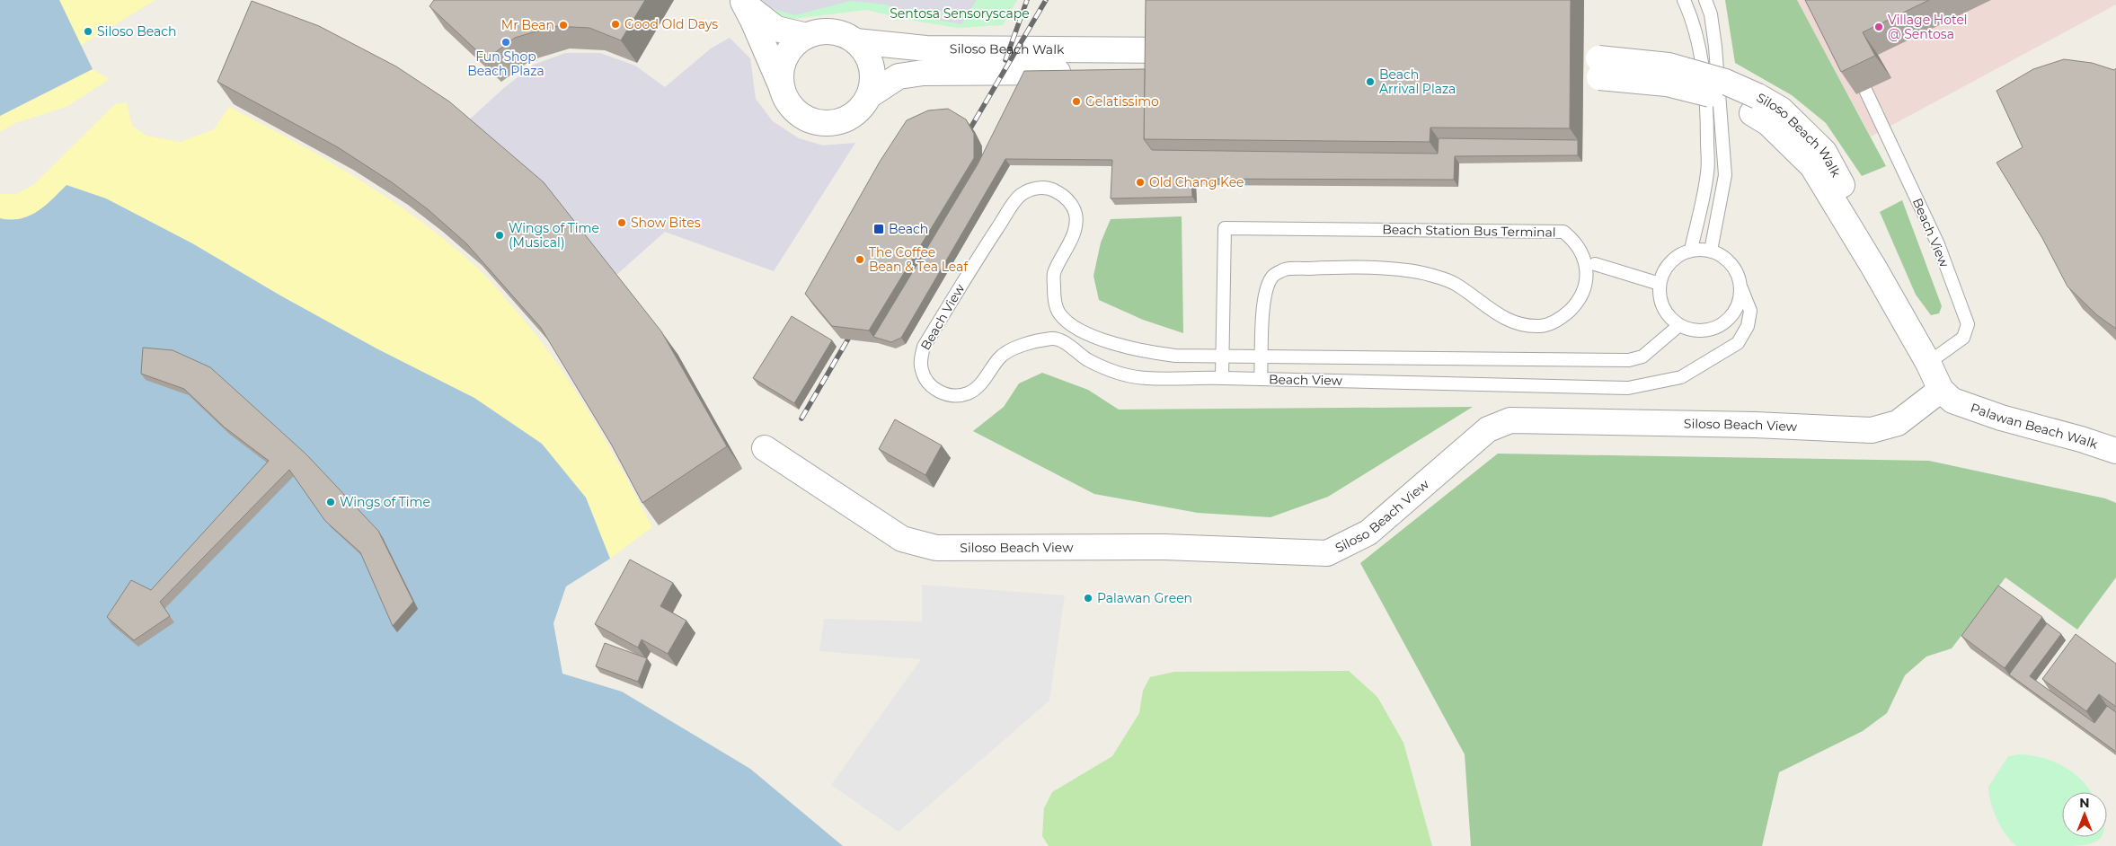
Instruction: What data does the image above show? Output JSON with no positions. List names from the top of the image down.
{
  "streets": {
    "street": ["Siloso Beach Walk", "Siloso Beach View", "Palawan Beach Walk"],
    "lane": ["Beach Station Bus Terminal", "Beach View"]
  },
  "crossings": [
    ["Siloso Beach Walk", "Beach View"],
    ["Siloso Beach Walk", "Siloso Beach View"],
    ["Siloso Beach Walk", "Palawan Beach Walk"],
    ["Beach Station Bus Terminal", "Beach View"],
    ["Siloso Beach View", "Palawan Beach Walk"]
  ],
  "parks": ["Sentosa Sensoryscape"],
  "places": {
    "other": [
      "Good Old Days",
      "Mr Bean",
      "Village Hotel @ Sentosa",
      "Siloso Beach",
      "Fun Shop Beach Plaza",
      "Beach Arrival Plaza",
      "Gelatissimo",
      "Old Chang Kee",
      "Show Bites",
      "Wings of Time (Musical)",
      "The Coffee Bean & Tea Leaf",
      "Wings of Time",
      "Palawan Green"
    ],
    "transit": ["Beach"]
  },
  "north": "top"
}
